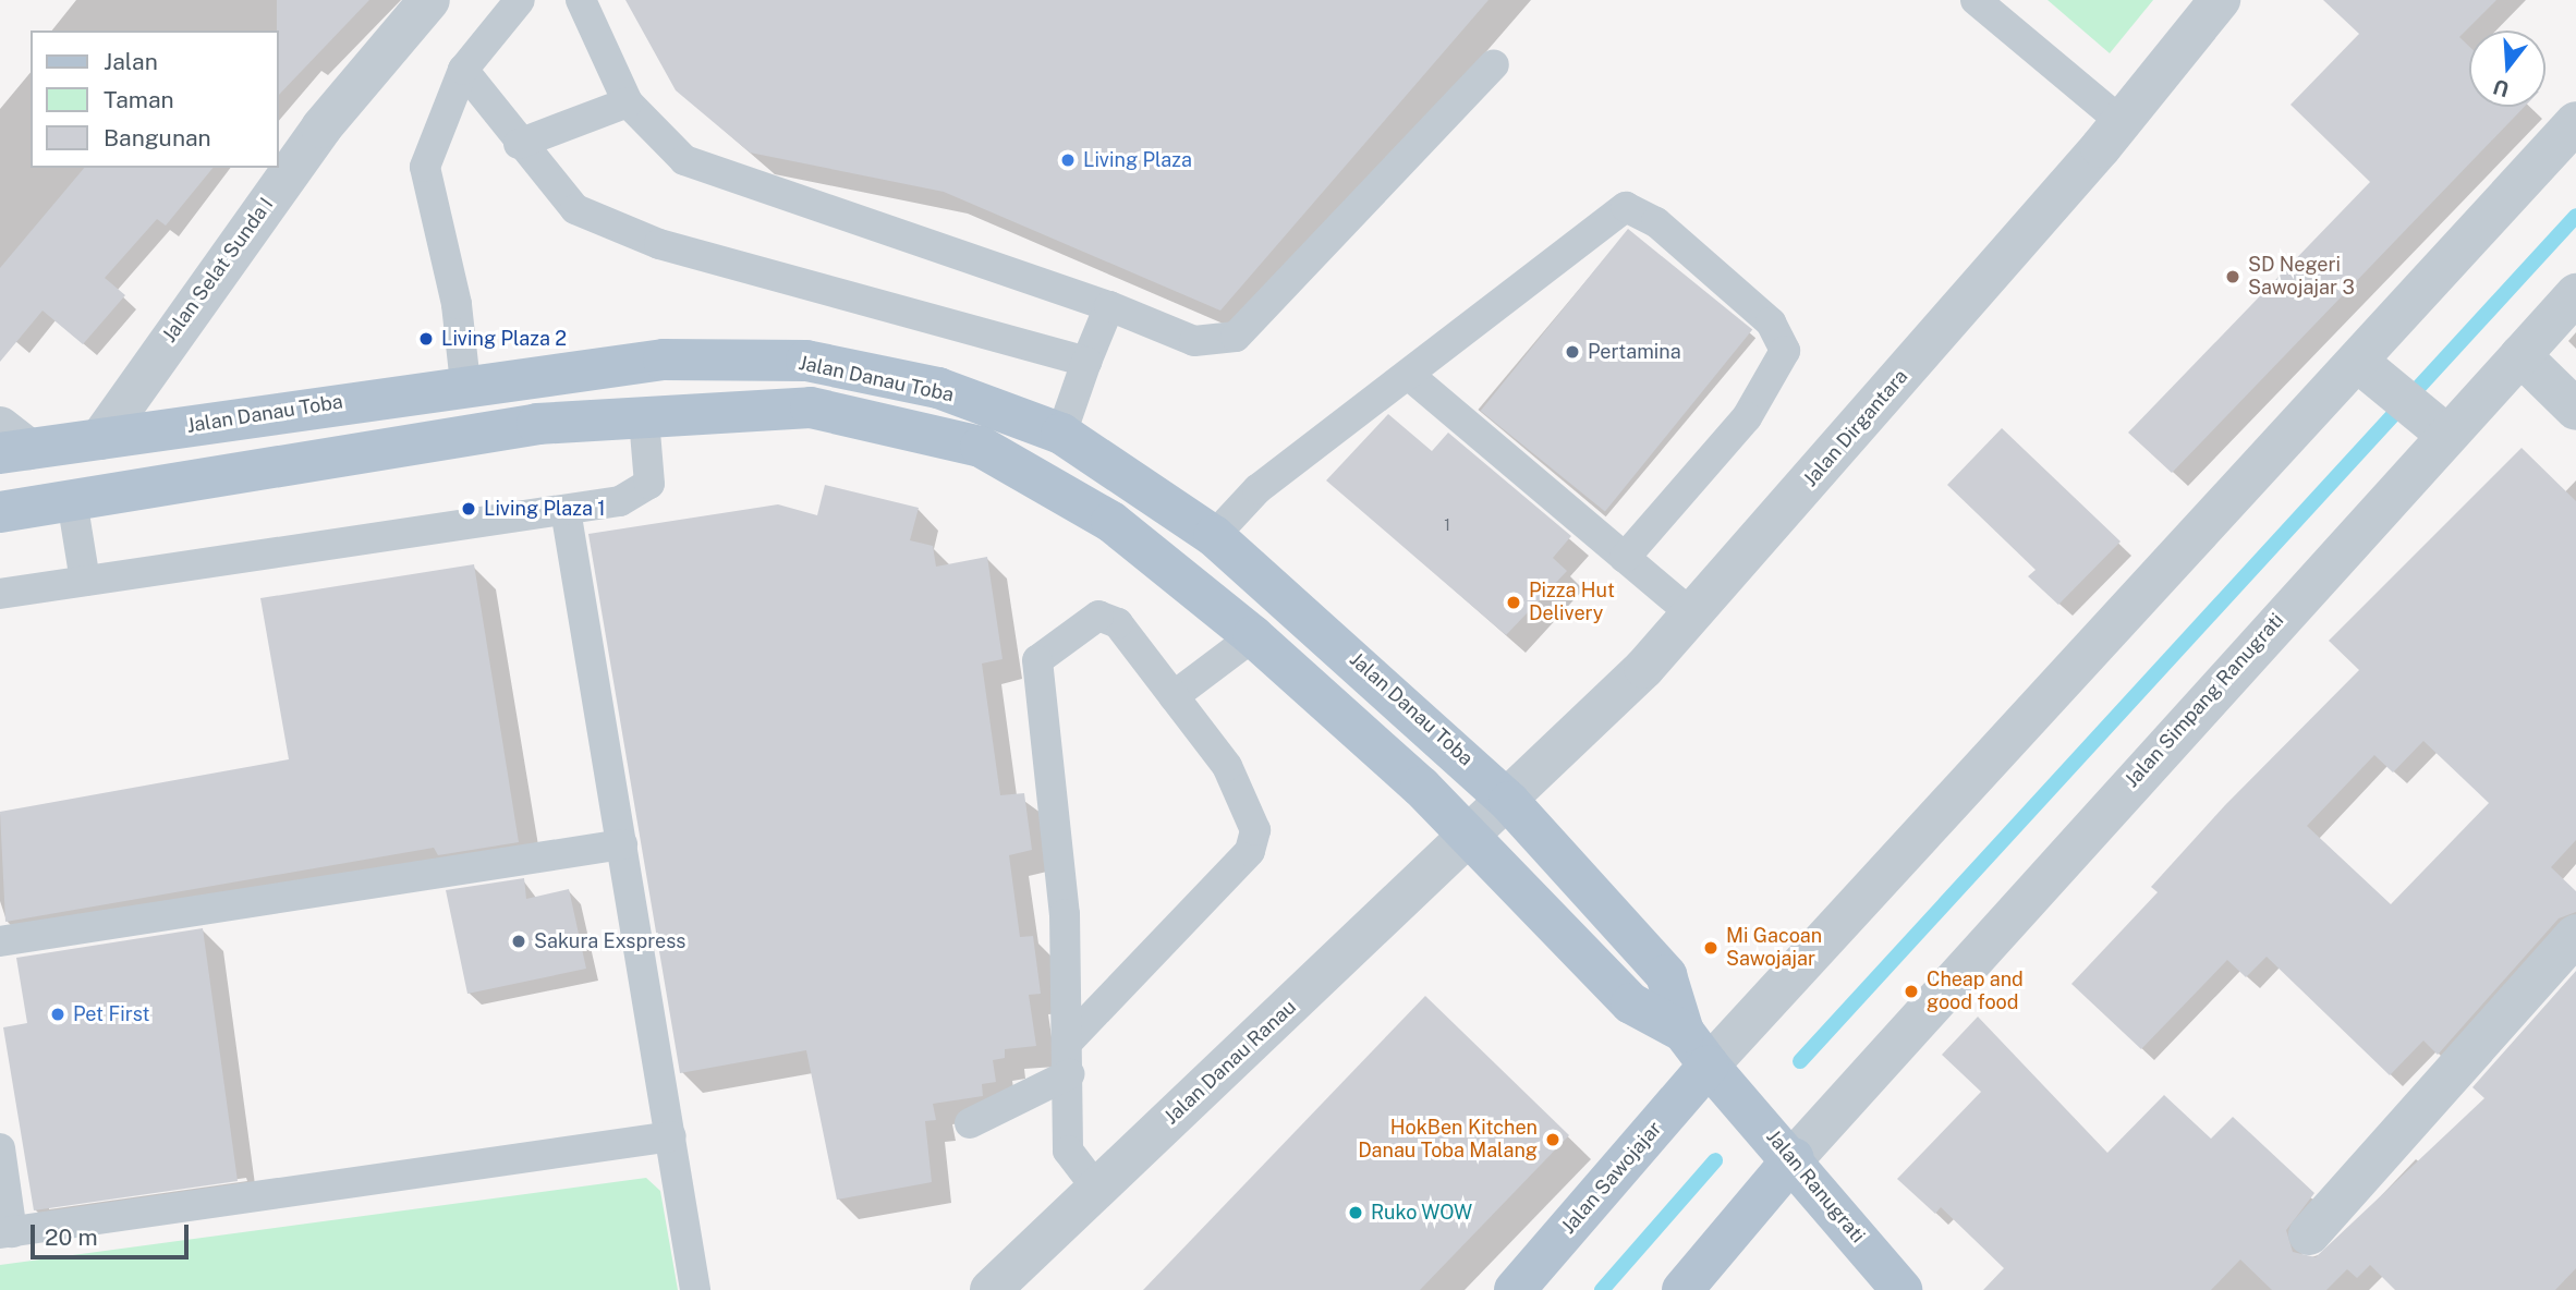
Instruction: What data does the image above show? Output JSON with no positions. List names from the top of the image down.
{
  "streets": {
    "main road": ["Jalan Danau Toba", "Jalan Sawojajar", "Jalan Ranugrati"],
    "street": [
      "Jalan Selat Sunda I",
      "Jalan Dirgantara",
      "Jalan Simpang Ranugrati",
      "Jalan Danau Ranau"
    ]
  },
  "crossings": [
    ["Jalan Selat Sunda I", "Jalan Danau Toba"],
    ["Jalan Danau Toba", "Jalan Dirgantara"],
    ["Jalan Danau Toba", "Jalan Danau Ranau"],
    ["Jalan Danau Toba", "Jalan Sawojajar"],
    ["Jalan Danau Toba", "Jalan Ranugrati"],
    ["Jalan Dirgantara", "Jalan Danau Ranau"],
    ["Jalan Simpang Ranugrati", "Jalan Ranugrati"],
    ["Jalan Sawojajar", "Jalan Ranugrati"]
  ],
  "places": [
    "Living Plaza",
    "SD Negeri Sawojajar 3",
    "Living Plaza 2",
    "Pertamina",
    "Living Plaza 1",
    "Pizza Hut Delivery",
    "Sakura Exspress",
    "Mi Gacoan Sawojajar",
    "Cheap and good food",
    "Pet First",
    "HokBen Kitchen Danau Toba Malang",
    "Ruko WOW"
  ],
  "house_numbers": ["1"],
  "legend": ["Jalan", "Taman", "Bangunan"],
  "scale_bar": "20 m",
  "north": "bottom"
}
